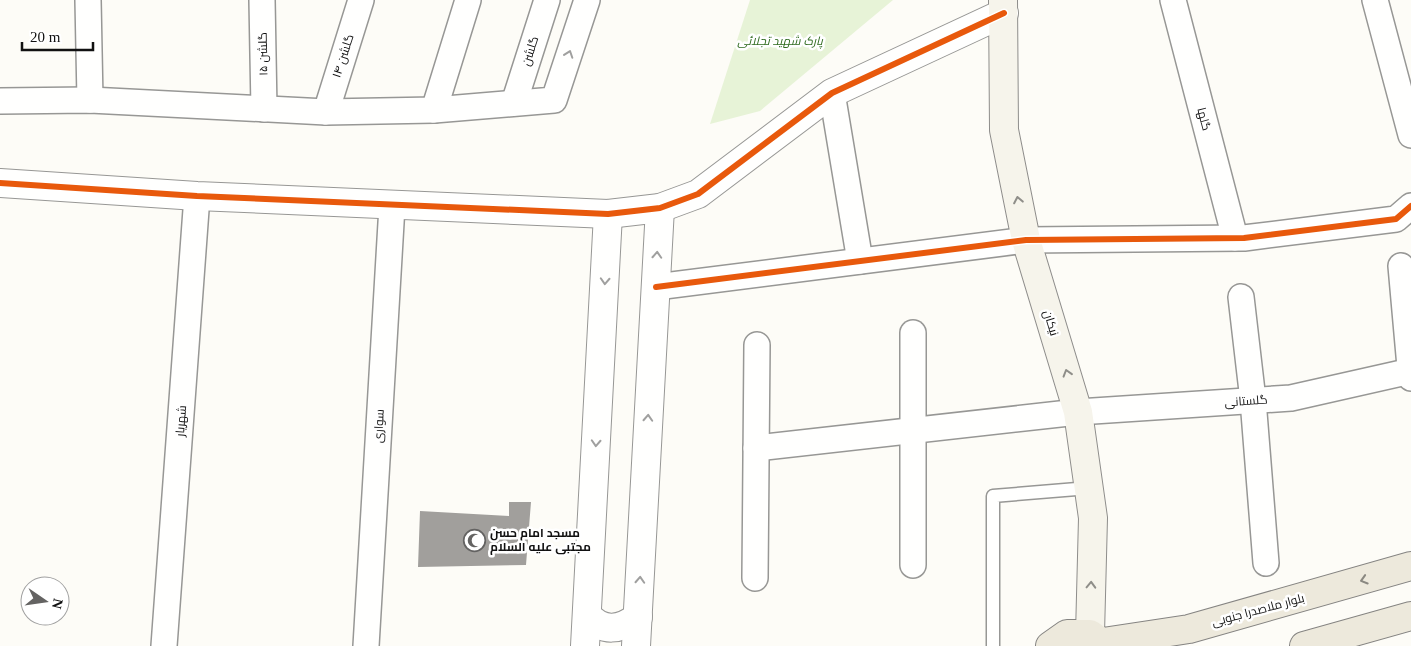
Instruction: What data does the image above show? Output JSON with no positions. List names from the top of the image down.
{
  "streets": {
    "main road": ["نیکان", "بلوار ملاصدرا جنوبی"],
    "street": [
      "گلشن",
      "گلشن ۱۵",
      "گلشن ۱۴",
      "گلها",
      "گلستانی",
      "شهریار",
      "سواری"
    ]
  },
  "crossings": [
    ["نیکان", "گلستانی"],
    ["نیکان", "بلوار ملاصدرا جنوبی"]
  ],
  "one_way": ["نیکان"],
  "parks": ["پارک شهید تجلائی"],
  "places": {
    "mosque": ["مسجد امام حسن مجتبی علیه السلام"]
  },
  "scale_bar": "20 m",
  "north": "right"
}
